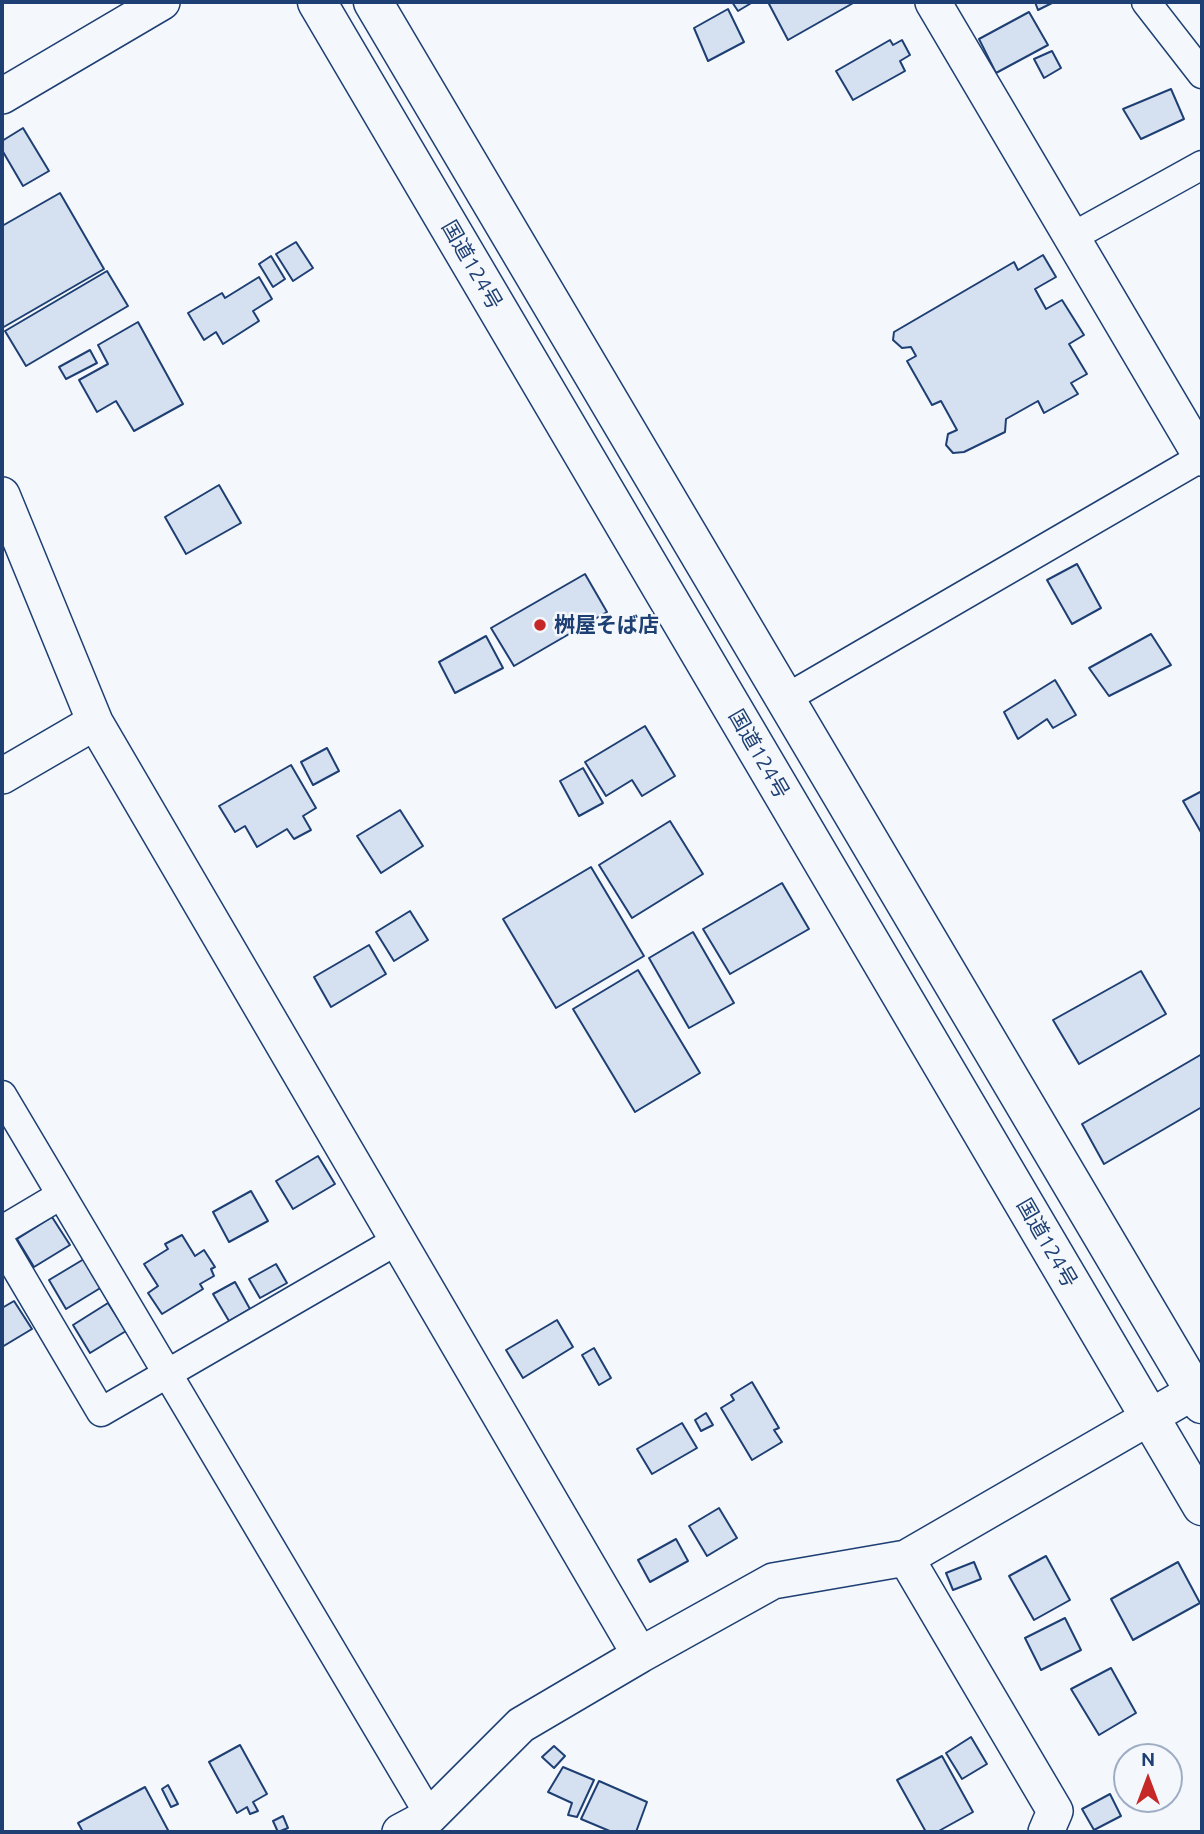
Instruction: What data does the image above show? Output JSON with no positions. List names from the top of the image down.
{
  "streets": {
    "highway": ["国道124号"]
  },
  "places": ["桝屋そば店"],
  "north": "top"
}
